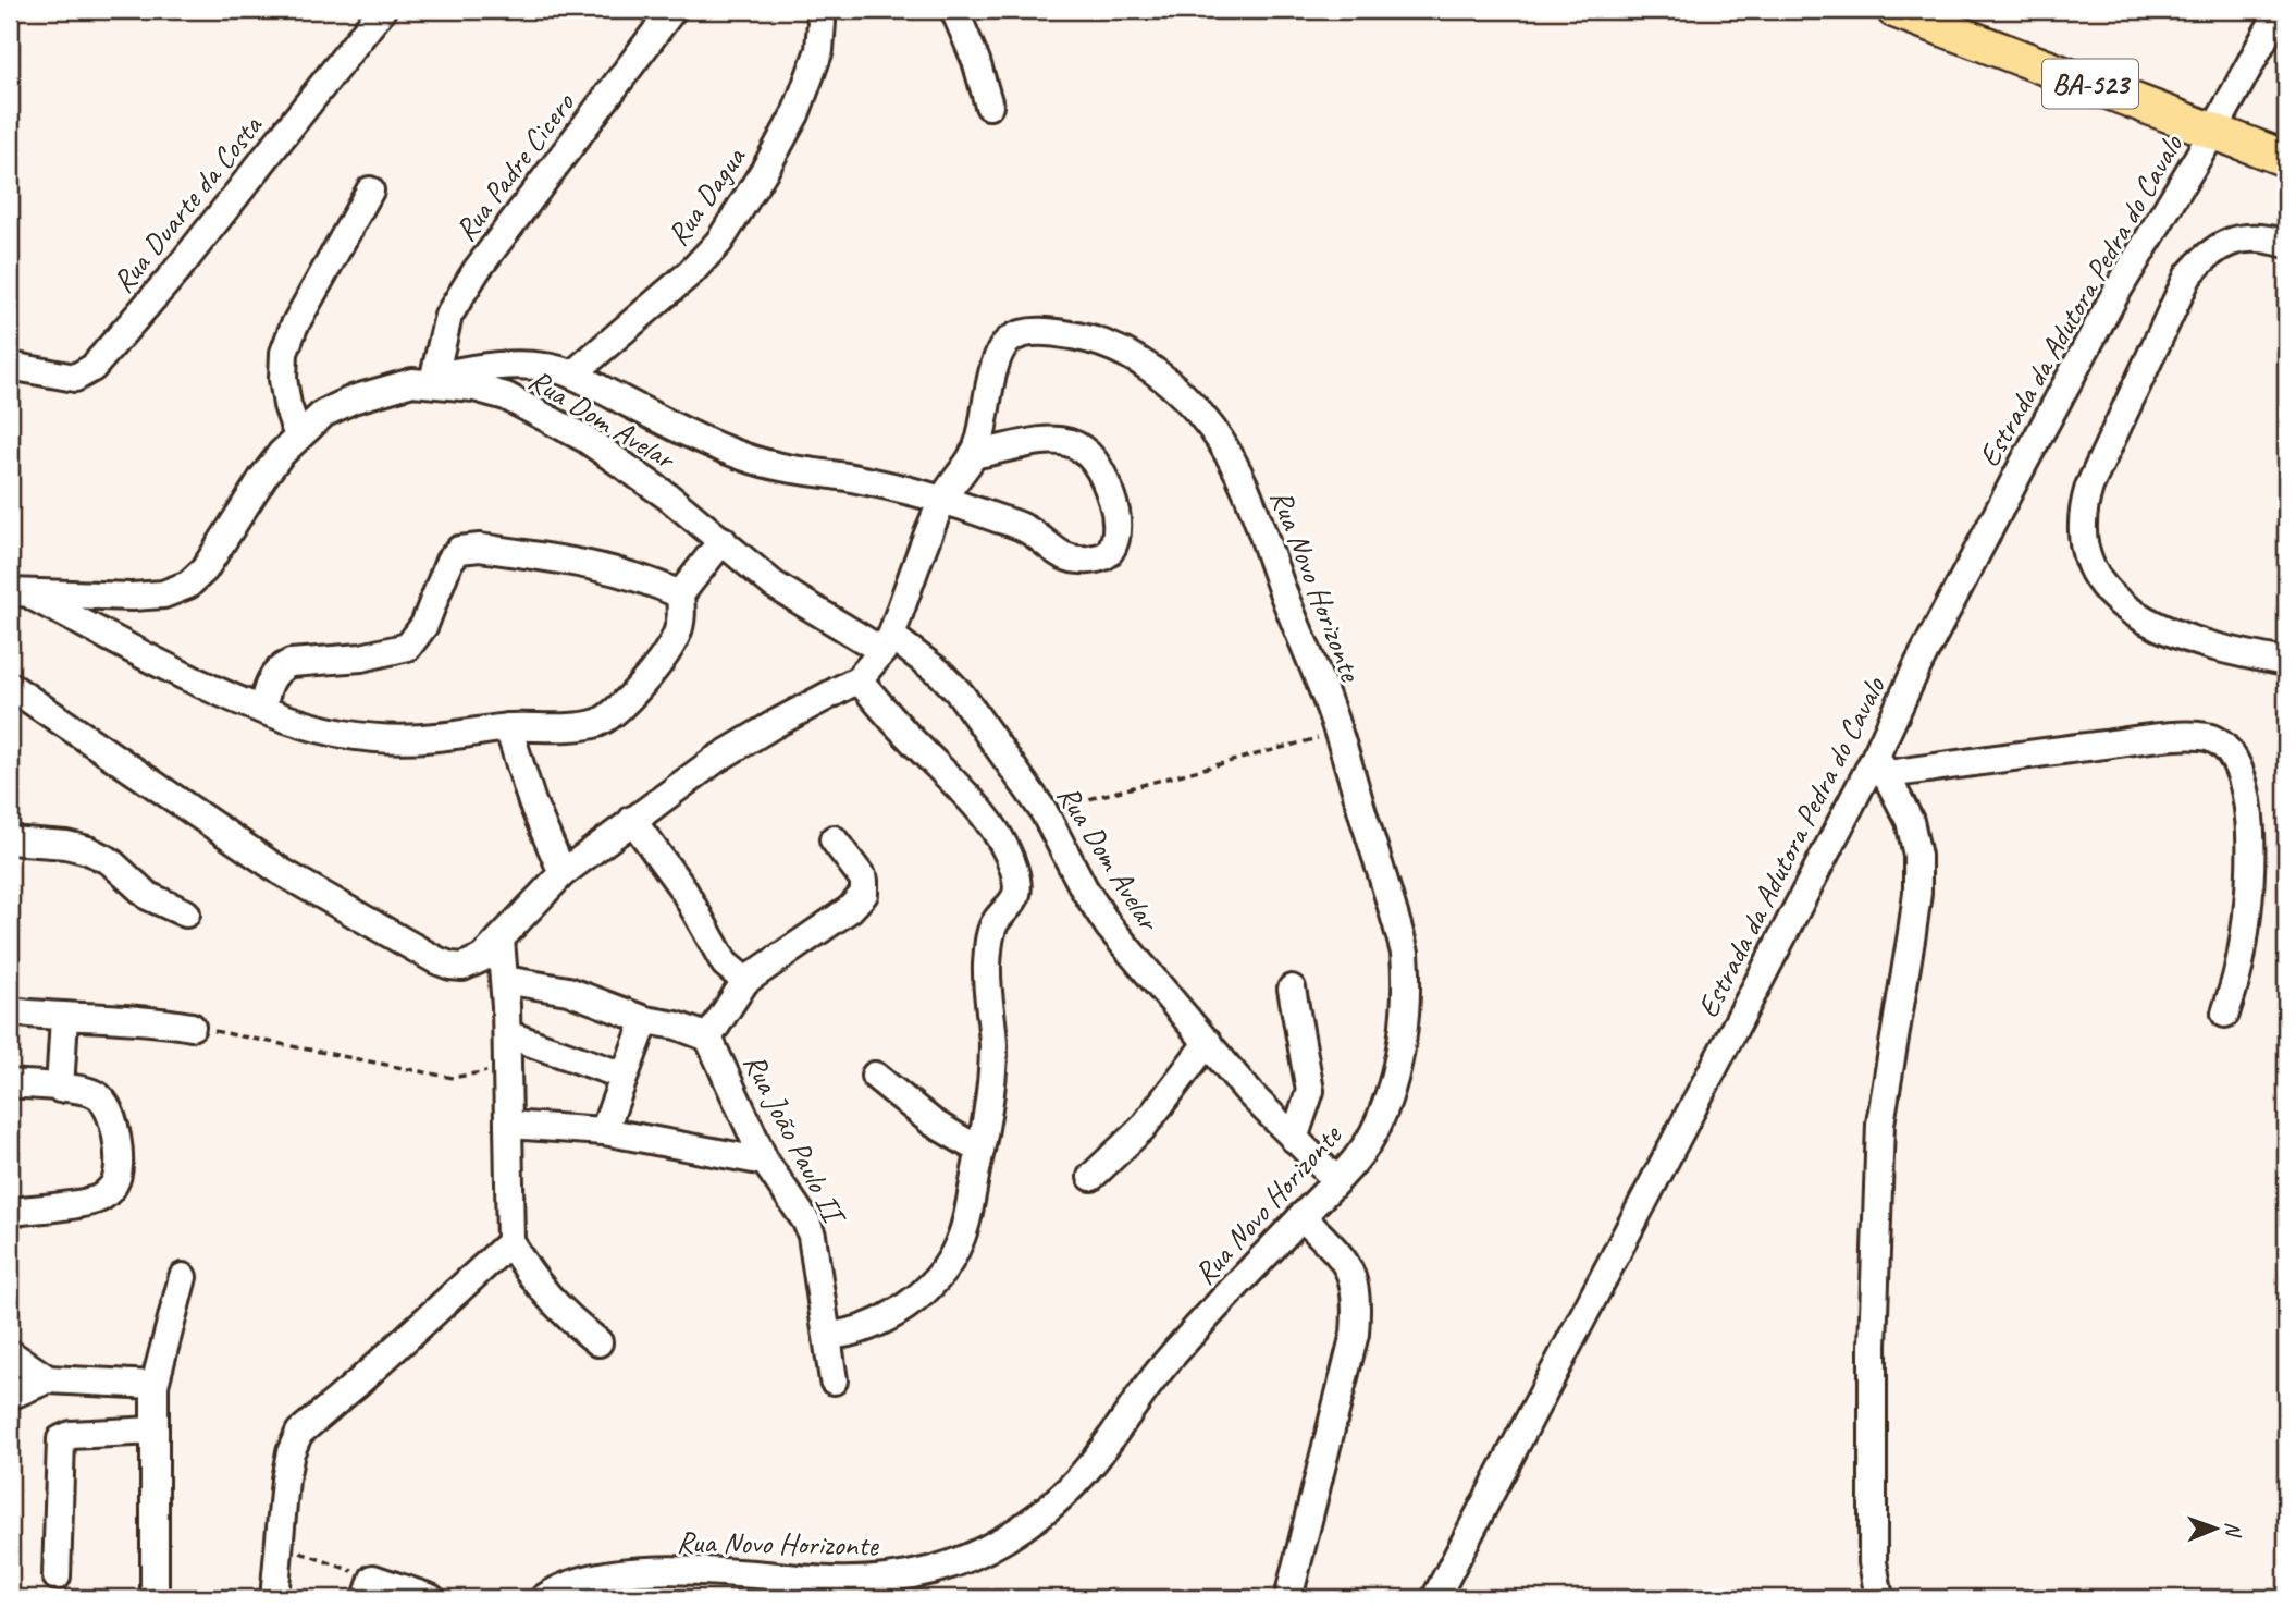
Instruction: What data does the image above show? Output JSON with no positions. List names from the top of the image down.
{
  "streets": {
    "main road": ["BA-523"],
    "street": [
      "Rua Padre Cicero",
      "Rua Dagua",
      "Rua Duarte da Costa",
      "Estrada da Adutora Pedra do Cavalo",
      "Rua Dom Avelar",
      "Rua Novo Horizonte",
      "Rua João Paulo II"
    ]
  },
  "crossings": [
    ["BA-523", "Estrada da Adutora Pedra do Cavalo"],
    ["Rua Padre Cicero", "Rua Dom Avelar"],
    ["Rua Dom Avelar", "Rua Novo Horizonte"]
  ],
  "north": "right"
}
